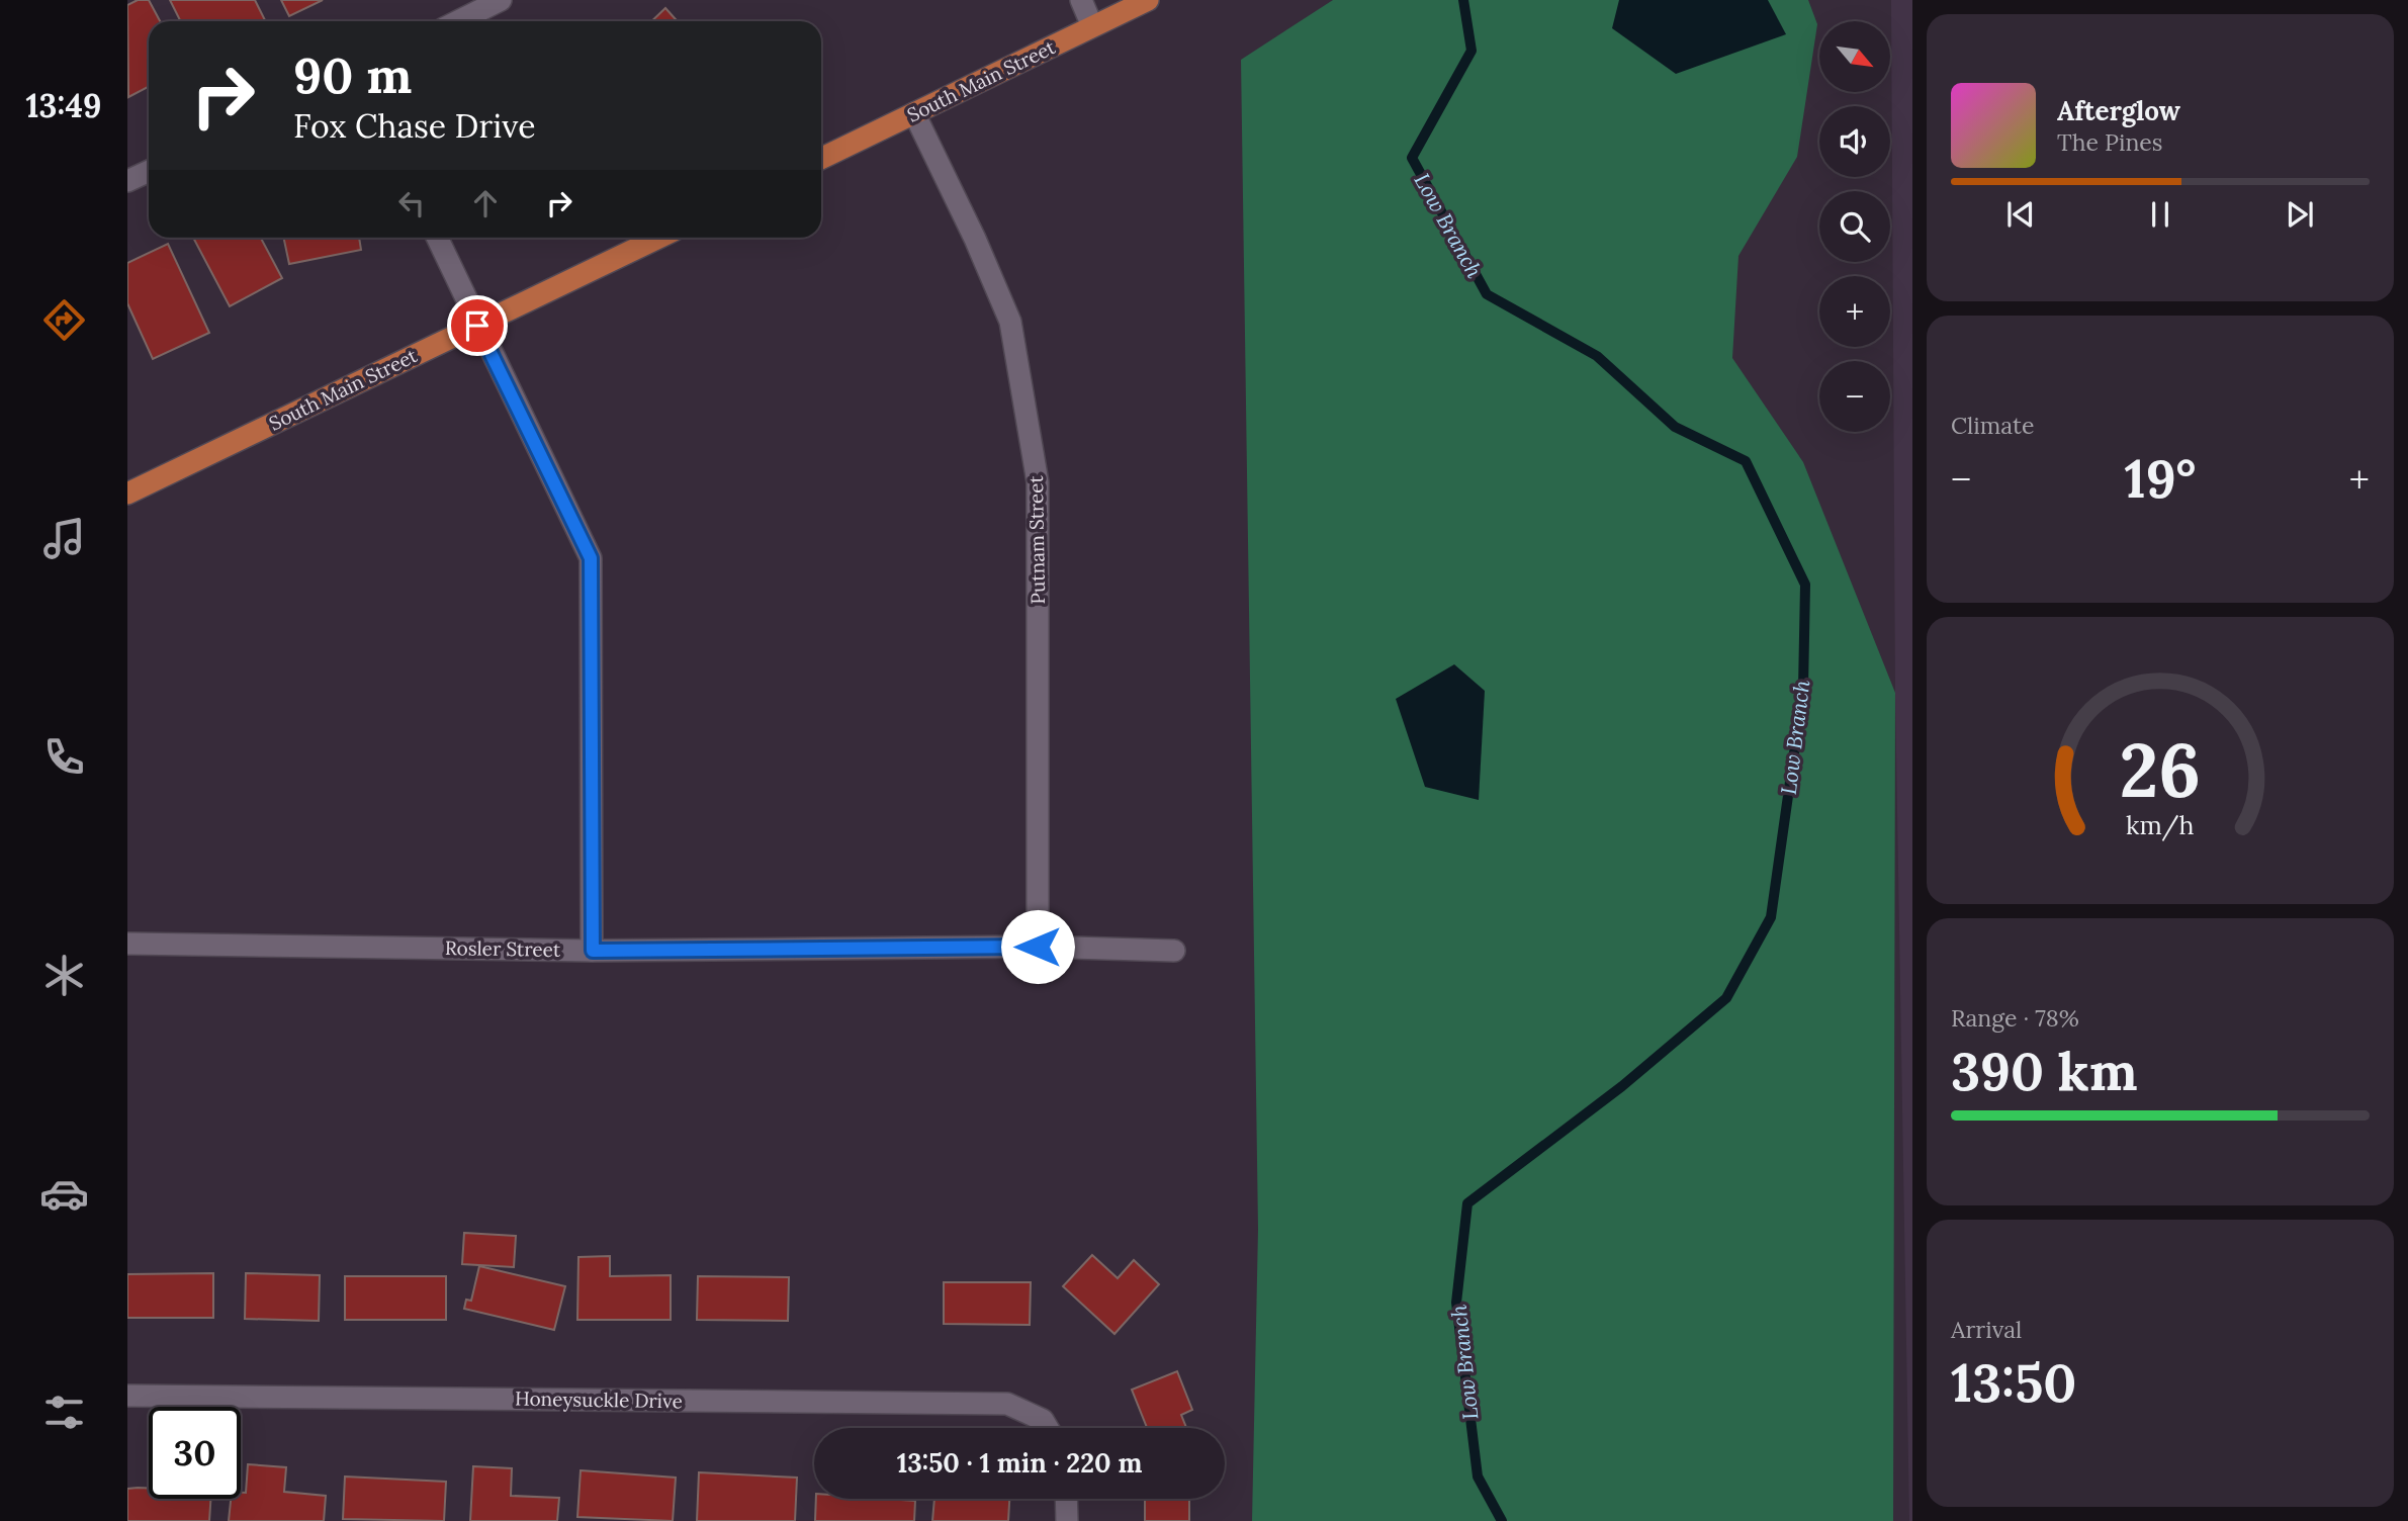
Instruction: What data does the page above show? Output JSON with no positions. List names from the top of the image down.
{
  "streets": {
    "main road": ["South Main Street"],
    "street": ["Putnam Street", "Rosler Street", "Honeysuckle Drive"]
  },
  "crossings": [
    ["South Main Street", "Putnam Street"],
    ["Putnam Street", "Rosler Street"]
  ],
  "water": ["Low Branch"],
  "north": "bottom right",
  "page": {
    "tabs": "13:49",
    "map_buttons": ["+", "−"],
    "turn": ["90 m", "Fox Chase Drive"],
    "song": ["Afterglow", "The Pines"],
    "tile": [
      "Climate",
      ["Range · 78%", "390 km"],
      ["Arrival", "13:50"]
    ],
    "heat": ["−", "19°", "+"],
    "limit": "30",
    "trip": "13:50 · 1 min · 220 m",
    "gauge": ["26", "km/h"]
  }
}
